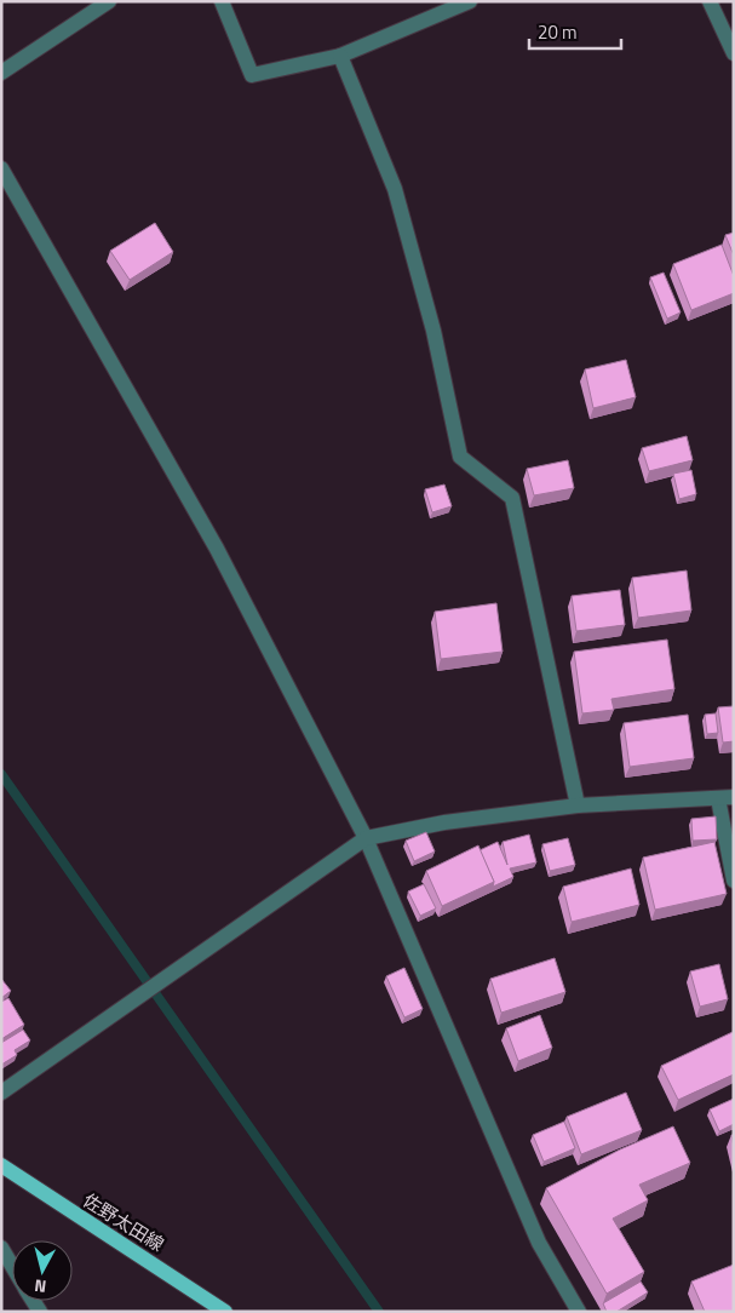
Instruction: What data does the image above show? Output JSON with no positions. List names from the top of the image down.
{
  "streets": {
    "main road": ["佐野太田線"]
  },
  "scale_bar": "20 m",
  "north": "bottom"
}
